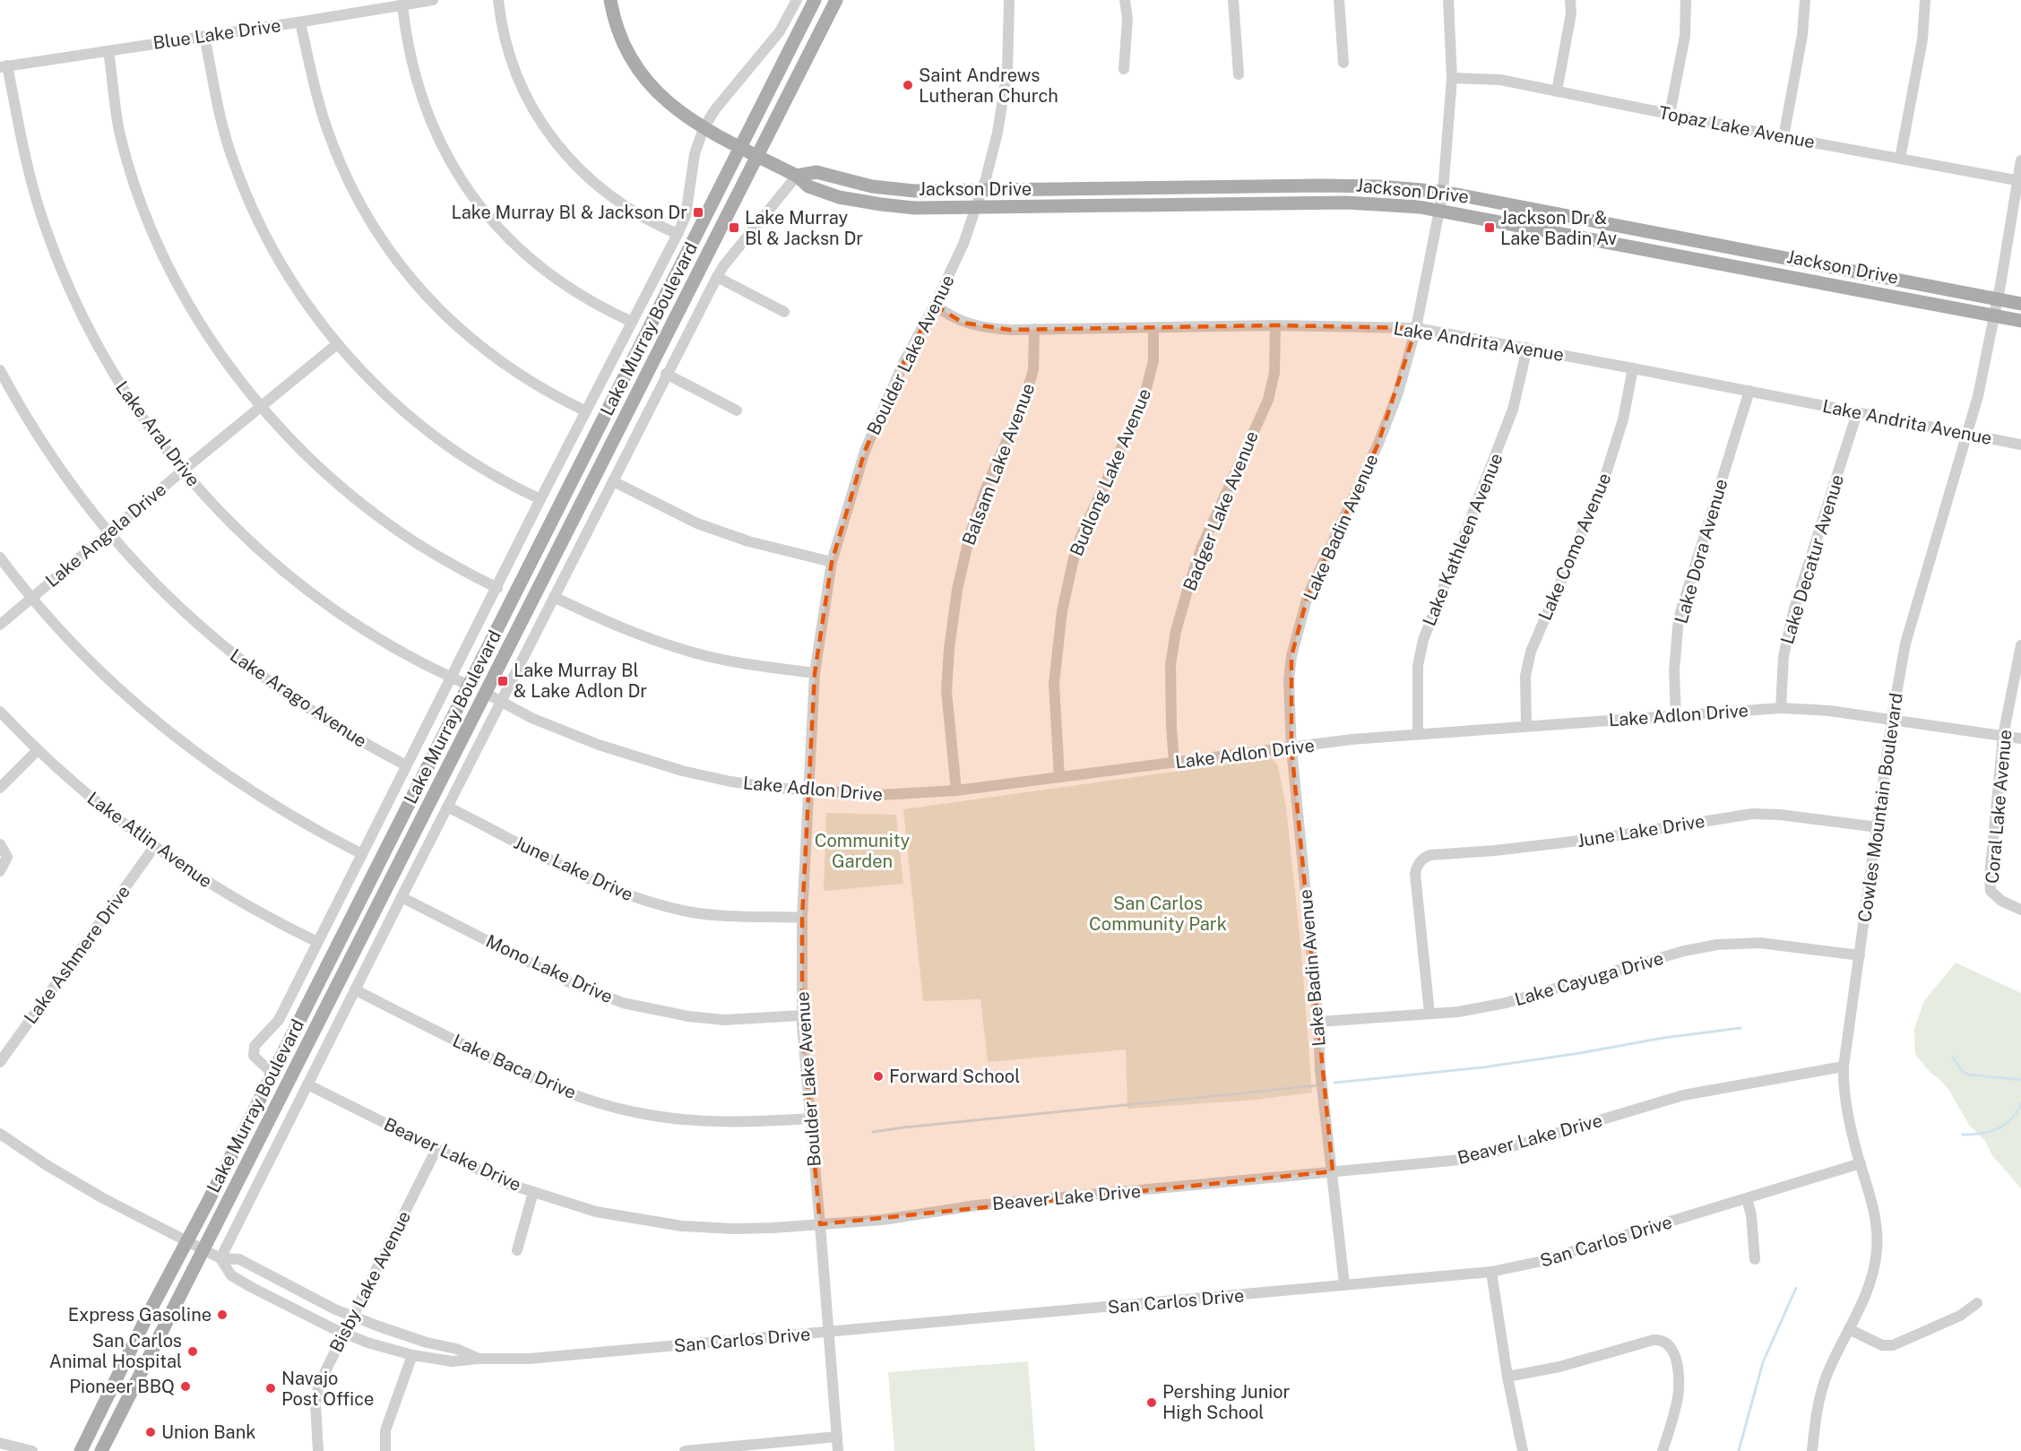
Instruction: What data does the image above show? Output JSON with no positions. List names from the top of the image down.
{
  "streets": {
    "main road": ["Jackson Drive", "Lake Murray Boulevard"],
    "street": [
      "Blue Lake Drive",
      "Topaz Lake Avenue",
      "Lake Andrita Avenue",
      "Boulder Lake Avenue",
      "Lake Aral Drive",
      "Balsam Lake Avenue",
      "Budlong Lake Avenue",
      "Badger Lake Avenue",
      "Lake Badin Avenue",
      "Lake Angela Drive",
      "Lake Kathleen Avenue",
      "Lake Como Avenue",
      "Lake Dora Avenue",
      "Lake Decatur Avenue",
      "Lake Arago Avenue",
      "Lake Adlon Drive",
      "Coral Lake Avenue",
      "Cowles Mountain Boulevard",
      "June Lake Drive",
      "Lake Atlin Avenue",
      "Lake Ashmere Drive",
      "Mono Lake Drive",
      "Lake Cayuga Drive",
      "Lake Baca Drive",
      "Beaver Lake Drive",
      "San Carlos Drive",
      "Bisby Lake Avenue"
    ]
  },
  "crossings": [
    ["Blue Lake Drive", "Lake Aral Drive"],
    ["Topaz Lake Avenue", "Lake Badin Avenue"],
    ["Topaz Lake Avenue", "Cowles Mountain Boulevard"],
    ["Jackson Drive", "Lake Murray Boulevard"],
    ["Jackson Drive", "Boulder Lake Avenue"],
    ["Jackson Drive", "Lake Badin Avenue"],
    ["Jackson Drive", "Cowles Mountain Boulevard"],
    ["Lake Murray Boulevard", "Lake Aral Drive"],
    ["Lake Murray Boulevard", "Lake Arago Avenue"],
    ["Lake Murray Boulevard", "Lake Adlon Drive"],
    ["Lake Murray Boulevard", "June Lake Drive"],
    ["Lake Murray Boulevard", "Lake Atlin Avenue"],
    ["Lake Murray Boulevard", "Mono Lake Drive"],
    ["Lake Murray Boulevard", "Lake Baca Drive"],
    ["Lake Murray Boulevard", "Beaver Lake Drive"],
    ["Lake Murray Boulevard", "San Carlos Drive"],
    ["Lake Andrita Avenue", "Boulder Lake Avenue"],
    ["Lake Andrita Avenue", "Balsam Lake Avenue"],
    ["Lake Andrita Avenue", "Budlong Lake Avenue"],
    ["Lake Andrita Avenue", "Badger Lake Avenue"],
    ["Lake Andrita Avenue", "Lake Badin Avenue"],
    ["Lake Andrita Avenue", "Lake Kathleen Avenue"],
    ["Lake Andrita Avenue", "Lake Como Avenue"],
    ["Lake Andrita Avenue", "Lake Dora Avenue"],
    ["Lake Andrita Avenue", "Lake Decatur Avenue"],
    ["Lake Andrita Avenue", "Cowles Mountain Boulevard"],
    ["Boulder Lake Avenue", "Lake Adlon Drive"],
    ["Boulder Lake Avenue", "June Lake Drive"],
    ["Boulder Lake Avenue", "Mono Lake Drive"],
    ["Boulder Lake Avenue", "Lake Baca Drive"],
    ["Boulder Lake Avenue", "Beaver Lake Drive"],
    ["Boulder Lake Avenue", "San Carlos Drive"],
    ["Lake Aral Drive", "Lake Angela Drive"],
    ["Balsam Lake Avenue", "Lake Adlon Drive"],
    ["Budlong Lake Avenue", "Lake Adlon Drive"],
    ["Badger Lake Avenue", "Lake Adlon Drive"],
    ["Lake Badin Avenue", "Lake Adlon Drive"],
    ["Lake Badin Avenue", "Lake Cayuga Drive"],
    ["Lake Badin Avenue", "Beaver Lake Drive"],
    ["Lake Badin Avenue", "San Carlos Drive"],
    ["Lake Angela Drive", "Lake Arago Avenue"],
    ["Lake Kathleen Avenue", "Lake Adlon Drive"],
    ["Lake Como Avenue", "Lake Adlon Drive"],
    ["Lake Dora Avenue", "Lake Adlon Drive"],
    ["Lake Decatur Avenue", "Lake Adlon Drive"],
    ["Lake Adlon Drive", "Coral Lake Avenue"],
    ["Lake Adlon Drive", "Cowles Mountain Boulevard"],
    ["Cowles Mountain Boulevard", "June Lake Drive"],
    ["Cowles Mountain Boulevard", "Lake Cayuga Drive"],
    ["Cowles Mountain Boulevard", "Beaver Lake Drive"],
    ["Cowles Mountain Boulevard", "San Carlos Drive"],
    ["June Lake Drive", "Lake Cayuga Drive"],
    ["Lake Atlin Avenue", "Lake Ashmere Drive"],
    ["Beaver Lake Drive", "Bisby Lake Avenue"],
    ["San Carlos Drive", "Bisby Lake Avenue"]
  ],
  "parks": ["Community Garden", "San Carlos Community Park"],
  "places": {
    "other": [
      "Saint Andrews Lutheran Church",
      "Forward School",
      "Express Gasoline",
      "San Carlos Animal Hospital",
      "Pioneer BBQ",
      "Navajo Post Office",
      "Pershing Junior High School",
      "Union Bank"
    ],
    "transit": [
      "Lake Murray Bl & Jackson Dr",
      "Lake Murray Bl & Jacksn Dr",
      "Jackson Dr & Lake Badin Av",
      "Lake Murray Bl & Lake Adlon Dr"
    ]
  }
}
